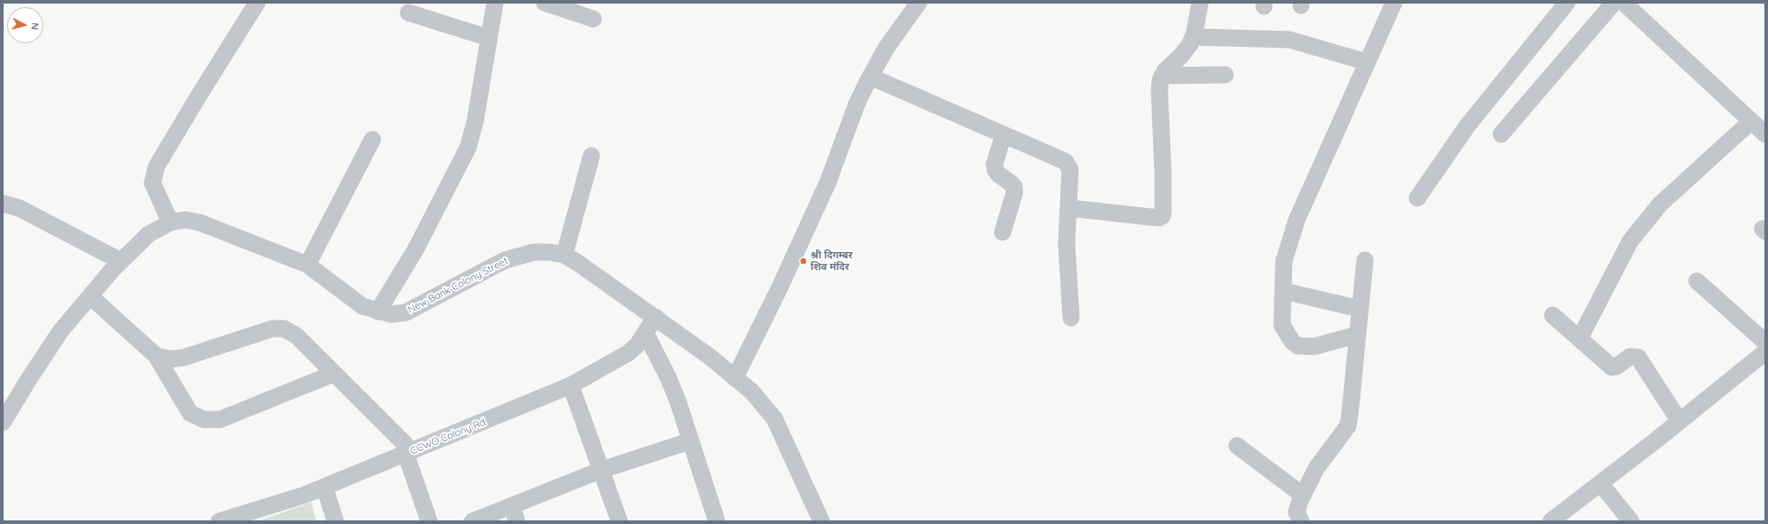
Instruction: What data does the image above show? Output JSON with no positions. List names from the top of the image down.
{
  "streets": {
    "street": ["New Bank Colony Street", "CCWO Colony Rd"]
  },
  "crossings": [
    ["New Bank Colony Street", "CCWO Colony Rd"]
  ],
  "places": ["श्री दिगम्बर शिव मंदिर"],
  "north": "right"
}
